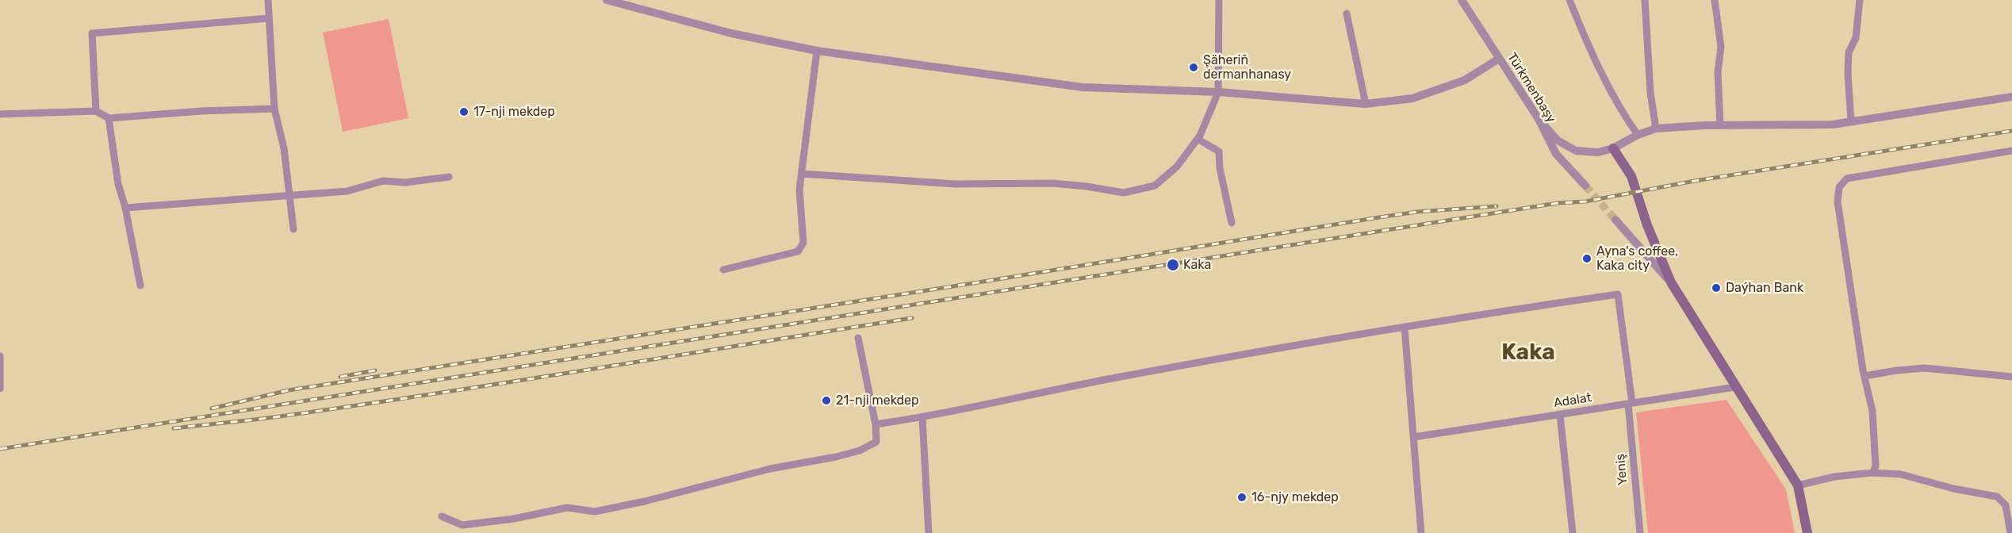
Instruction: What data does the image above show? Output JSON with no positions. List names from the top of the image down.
{
  "streets": {
    "street": ["Türkmenbaşy", "Adalat", "Yeniş"]
  },
  "crossings": [
    ["Adalat", "Yeniş"]
  ],
  "districts": ["Kaka"],
  "places": [
    "Şäheriň dermanhanasy",
    "17-nji mekdep",
    "Ayna's coffee, Kaka city",
    "Kaka",
    "Daýhan Bank",
    "21-nji mekdep",
    "16-njy mekdep"
  ]
}
